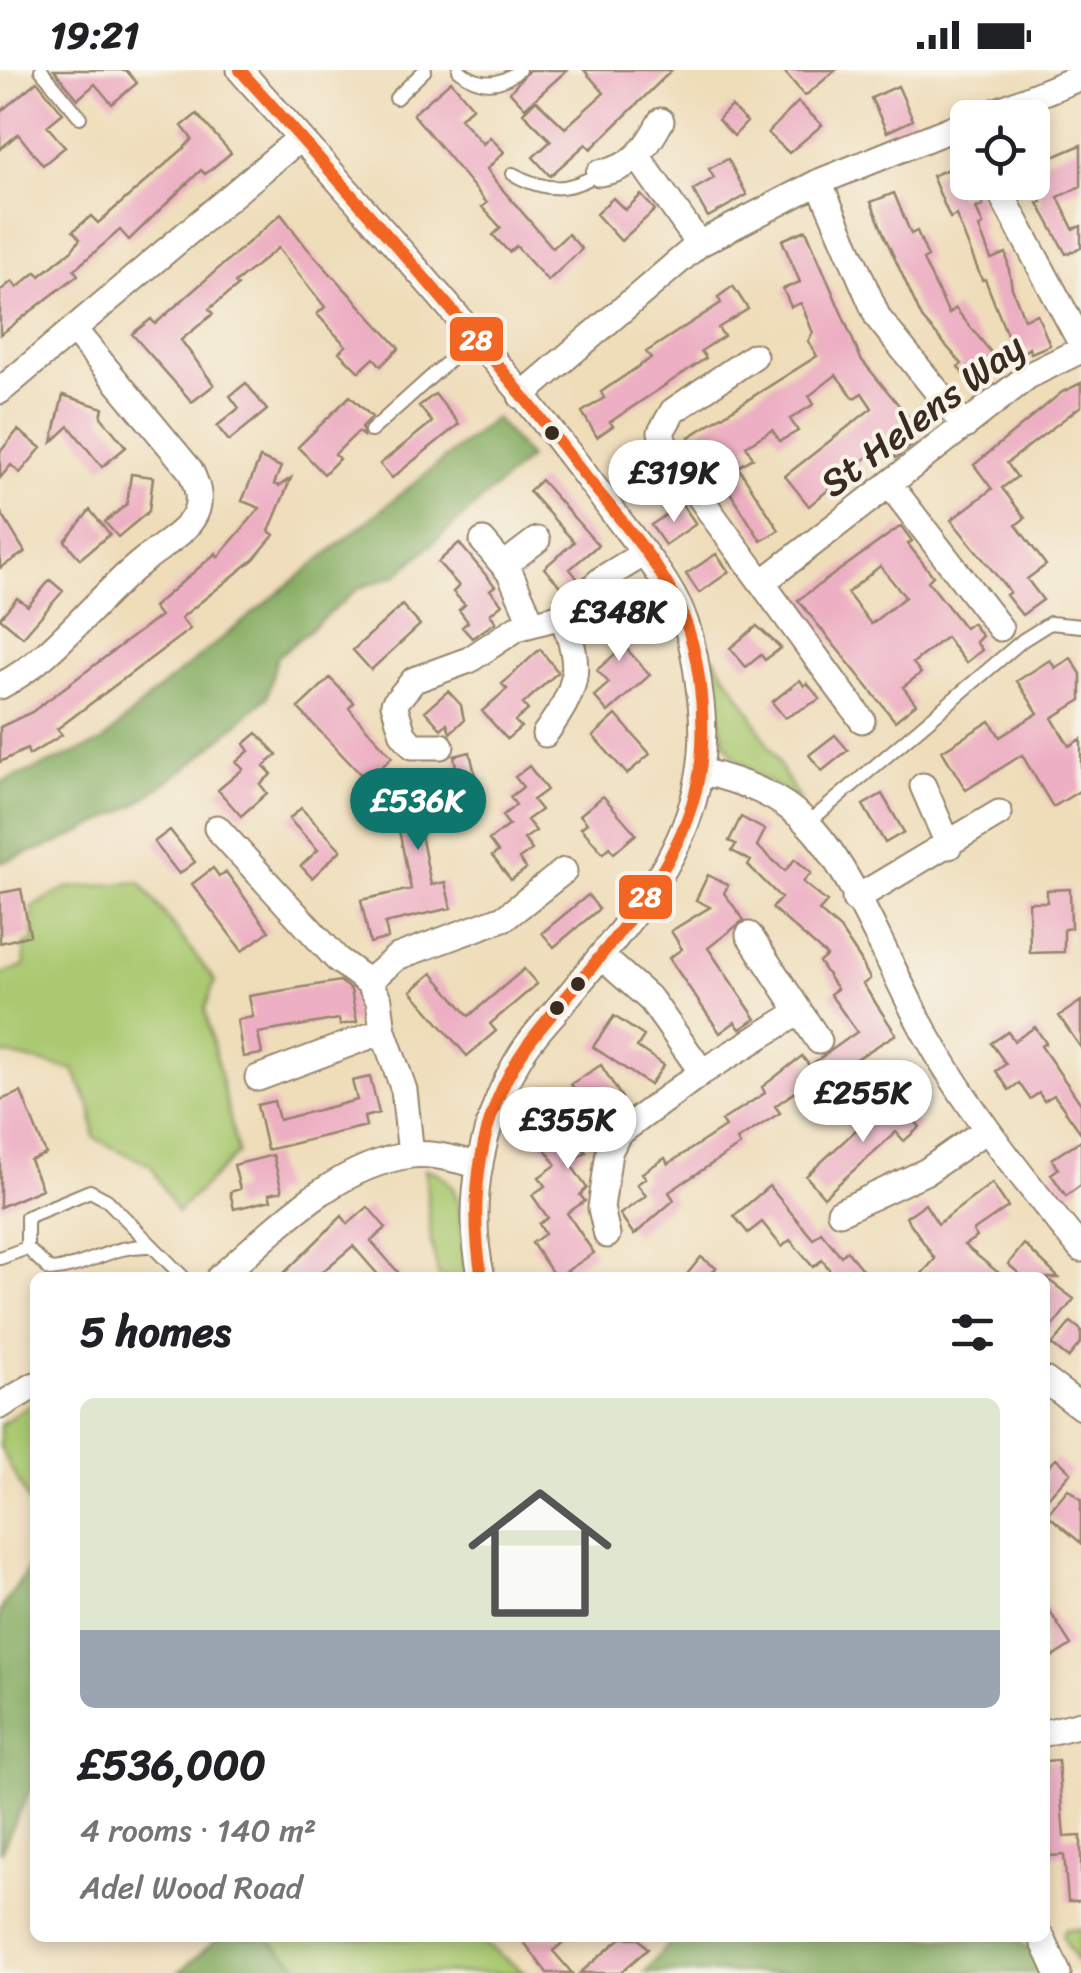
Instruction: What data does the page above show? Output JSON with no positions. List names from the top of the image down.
{
  "streets": {
    "street": ["St Helens Way"]
  },
  "lines": ["transit line 28"],
  "page": {
    "status": "19:21",
    "price": [
      "£319K",
      "£348K",
      "£536K",
      "£255K",
      "£355K"
    ],
    "heading": "5 homes",
    "list": [
      {
        "name": "£536,000",
        "note": "4 rooms · 140 m² · Adel Wood Road"
      }
    ]
  }
}
